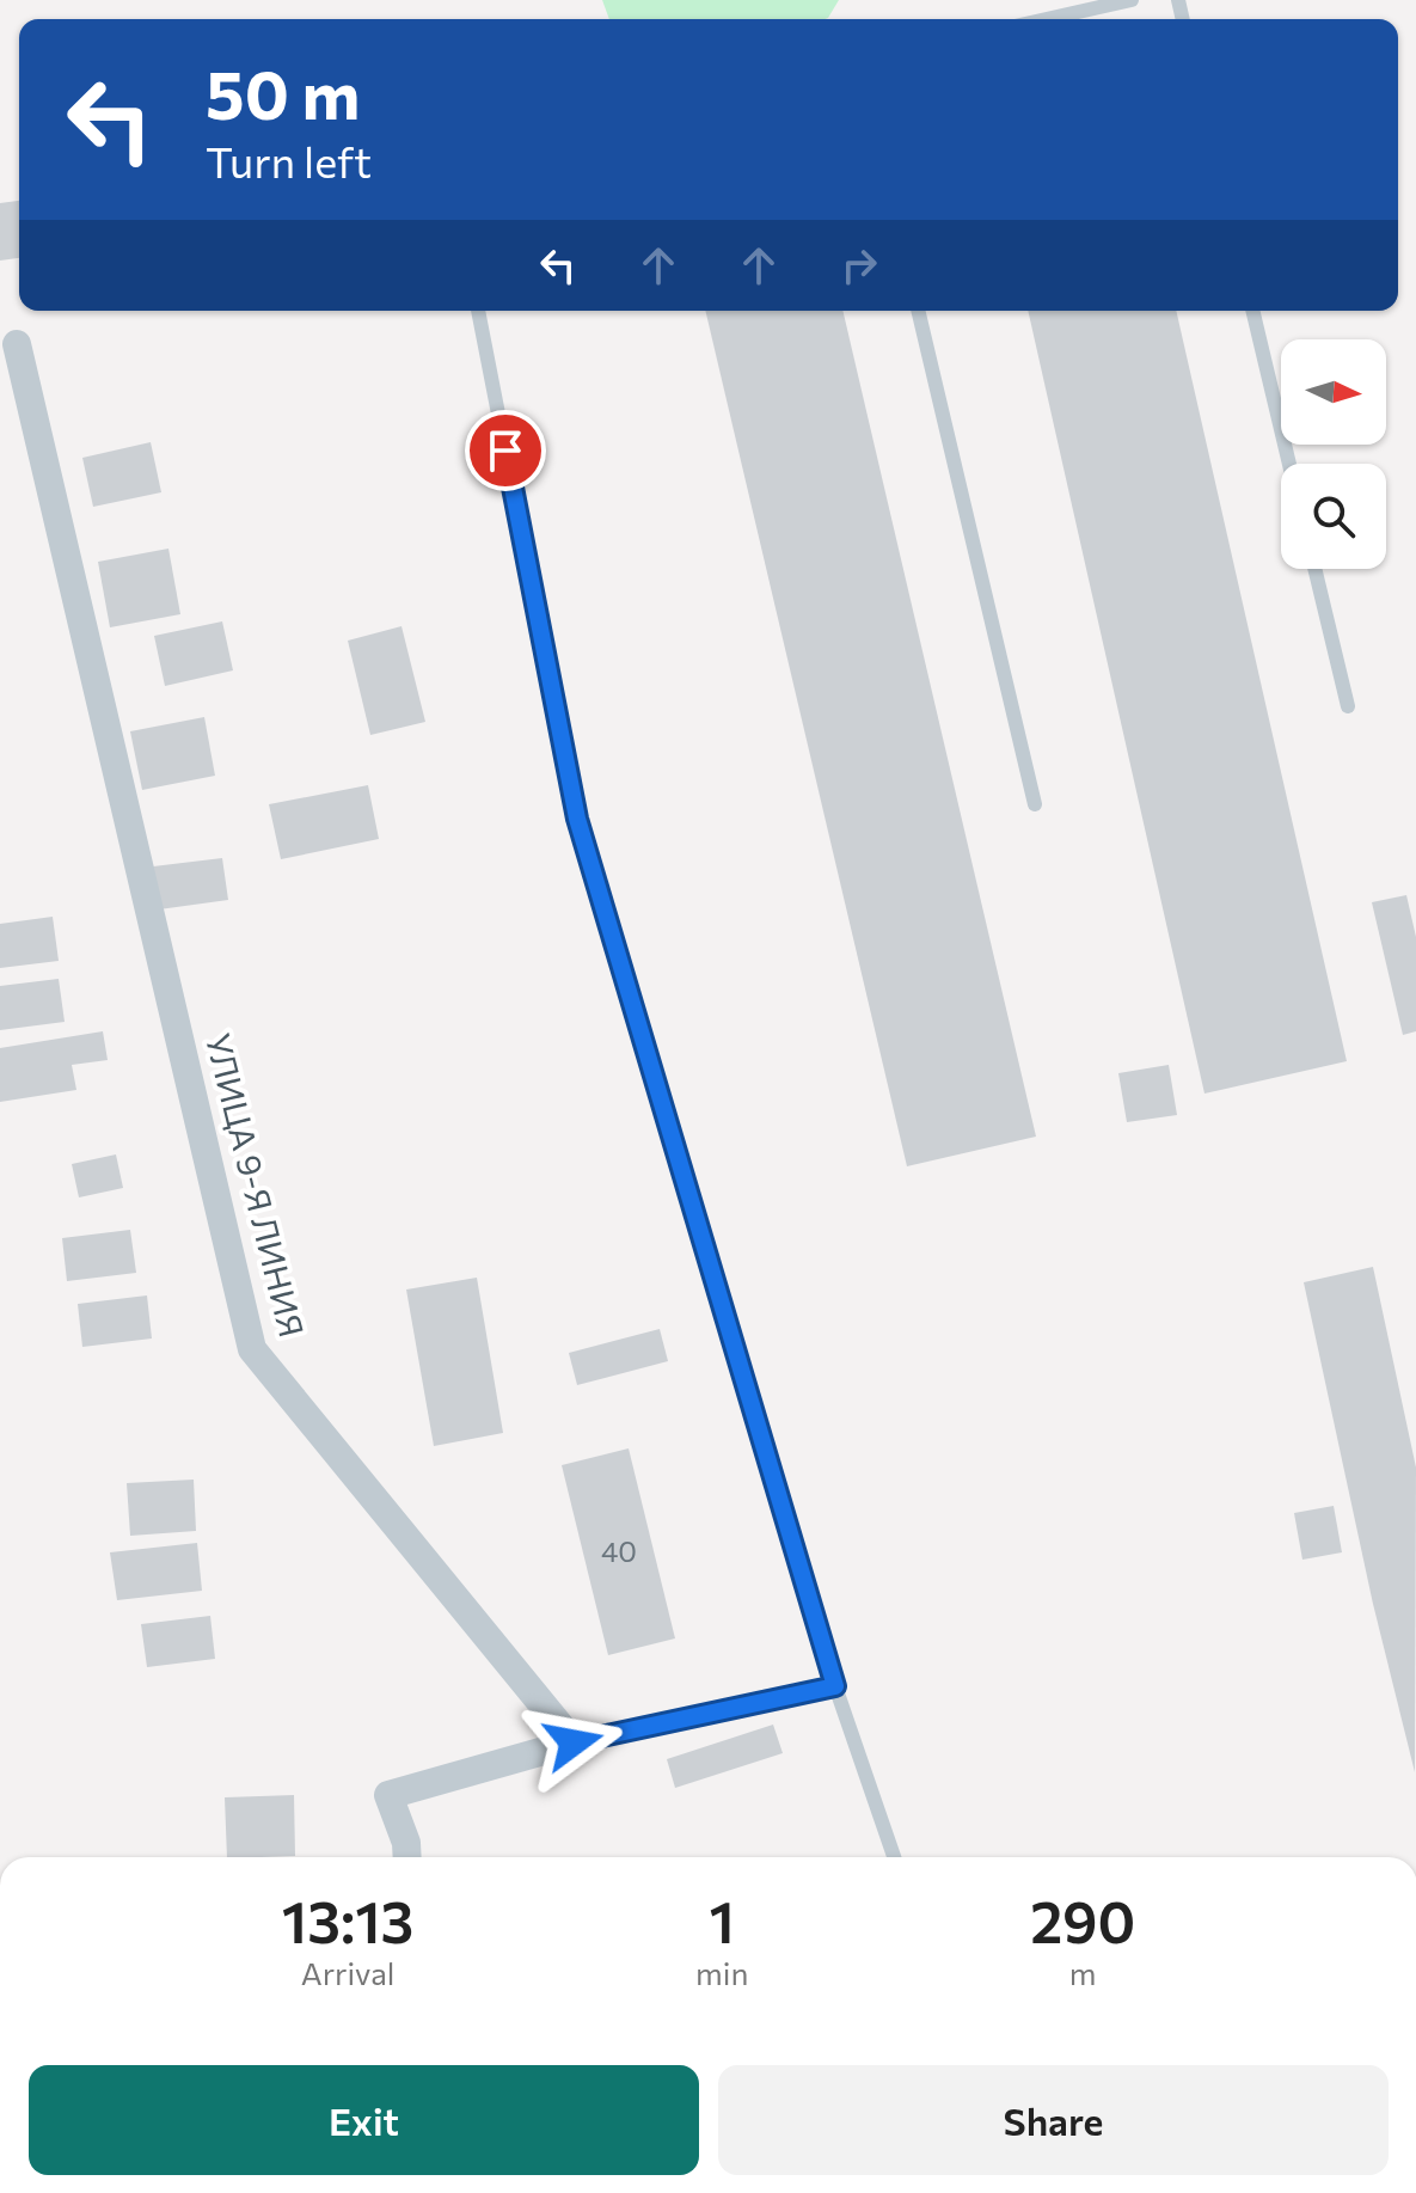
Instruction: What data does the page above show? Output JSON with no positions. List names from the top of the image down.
{
  "streets": {
    "street": ["УЛИЦА 9-Я ЛИНИЯ"]
  },
  "house_numbers": ["40"],
  "north": "right",
  "page": {
    "turn": ["50 m", "Turn left"],
    "eta": [
      "13:13",
      "Arrival",
      "1",
      "min",
      "290",
      "m"
    ],
    "buttons": ["Exit", "Share"]
  }
}
